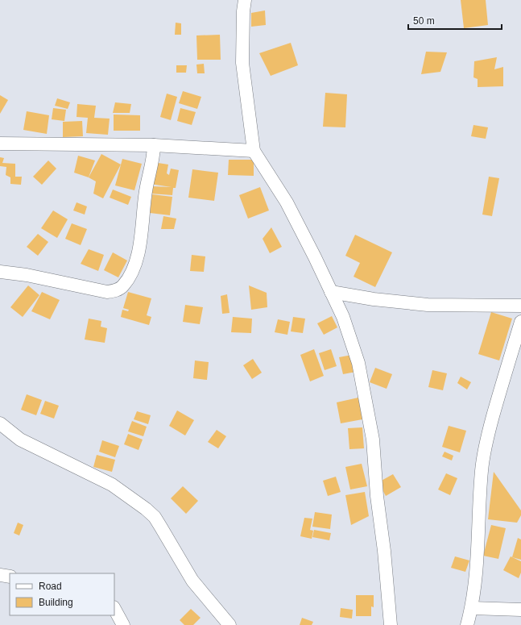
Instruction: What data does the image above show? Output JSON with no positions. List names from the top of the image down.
{
  "legend": ["Road", "Building"],
  "scale_bar": "50 m"
}
